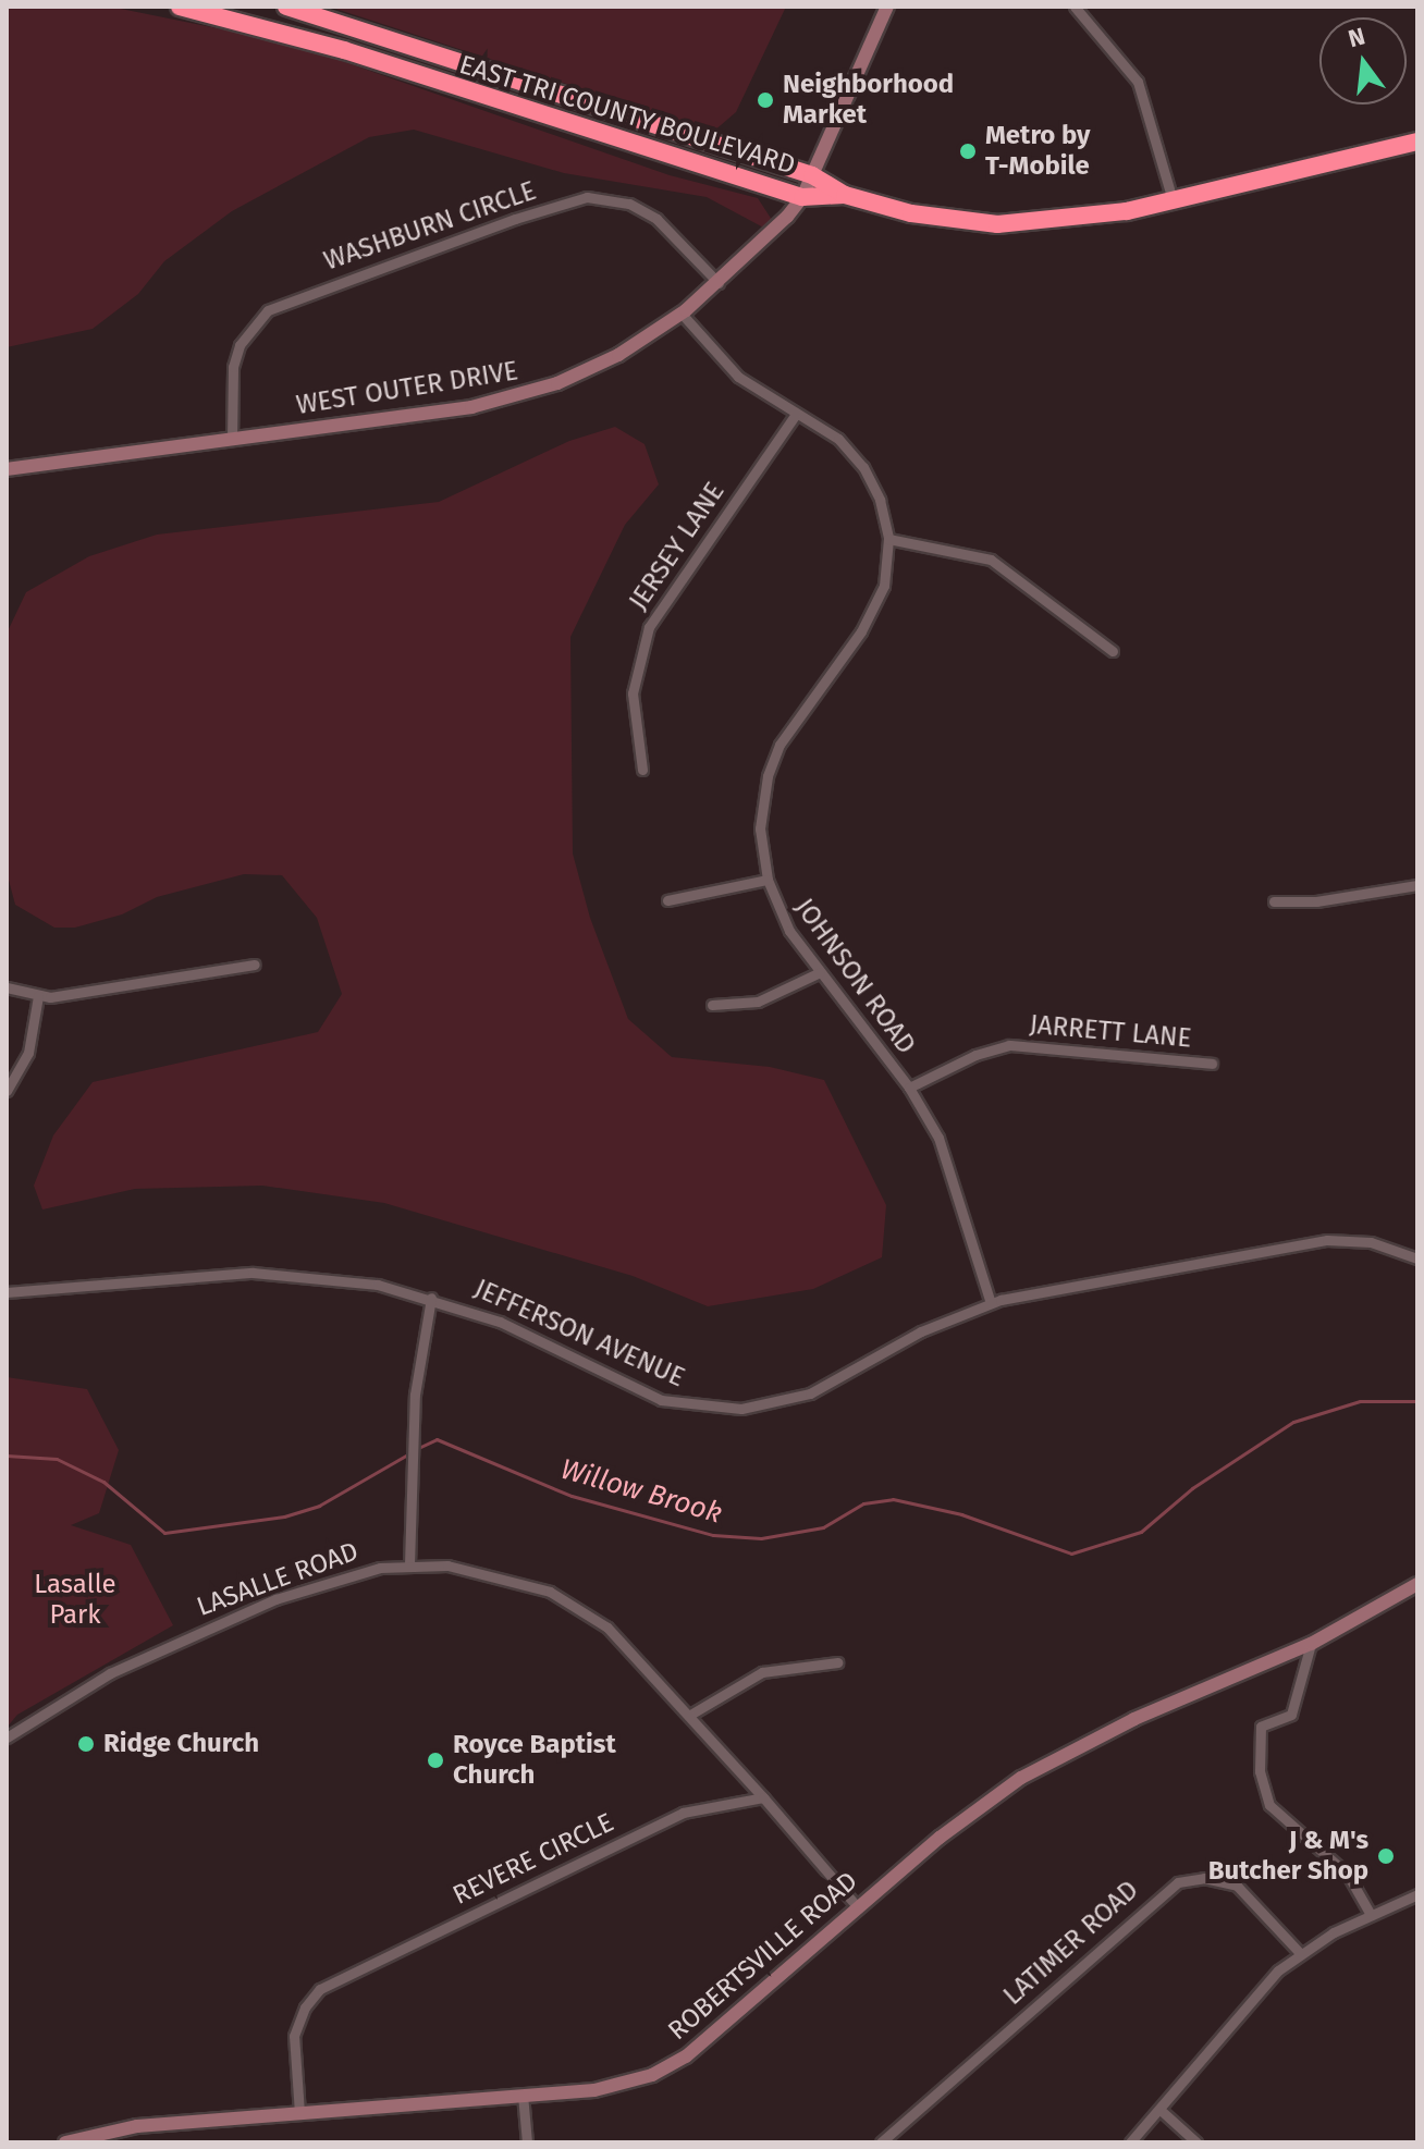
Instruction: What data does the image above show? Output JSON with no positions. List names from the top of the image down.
{
  "streets": {
    "highway": ["EAST TRI COUNTY BOULEVARD"],
    "street": [
      "WASHBURN CIRCLE",
      "WEST OUTER DRIVE",
      "JERSEY LANE",
      "JOHNSON ROAD",
      "JARRETT LANE",
      "JEFFERSON AVENUE",
      "LASALLE ROAD",
      "REVERE CIRCLE",
      "LATIMER ROAD",
      "ROBERTSVILLE ROAD"
    ]
  },
  "crossings": [
    ["EAST TRI COUNTY BOULEVARD", "WEST OUTER DRIVE"],
    ["WASHBURN CIRCLE", "WEST OUTER DRIVE"],
    ["WEST OUTER DRIVE", "JOHNSON ROAD"],
    ["JERSEY LANE", "JOHNSON ROAD"],
    ["JOHNSON ROAD", "JARRETT LANE"],
    ["JOHNSON ROAD", "JEFFERSON AVENUE"],
    ["LASALLE ROAD", "REVERE CIRCLE"],
    ["REVERE CIRCLE", "ROBERTSVILLE ROAD"]
  ],
  "water": ["Willow Brook"],
  "parks": ["Lasalle Park"],
  "places": [
    "Neighborhood Market",
    "Metro by T-Mobile",
    "Ridge Church",
    "Royce Baptist Church",
    "J & M's Butcher Shop"
  ],
  "north": "top"
}
